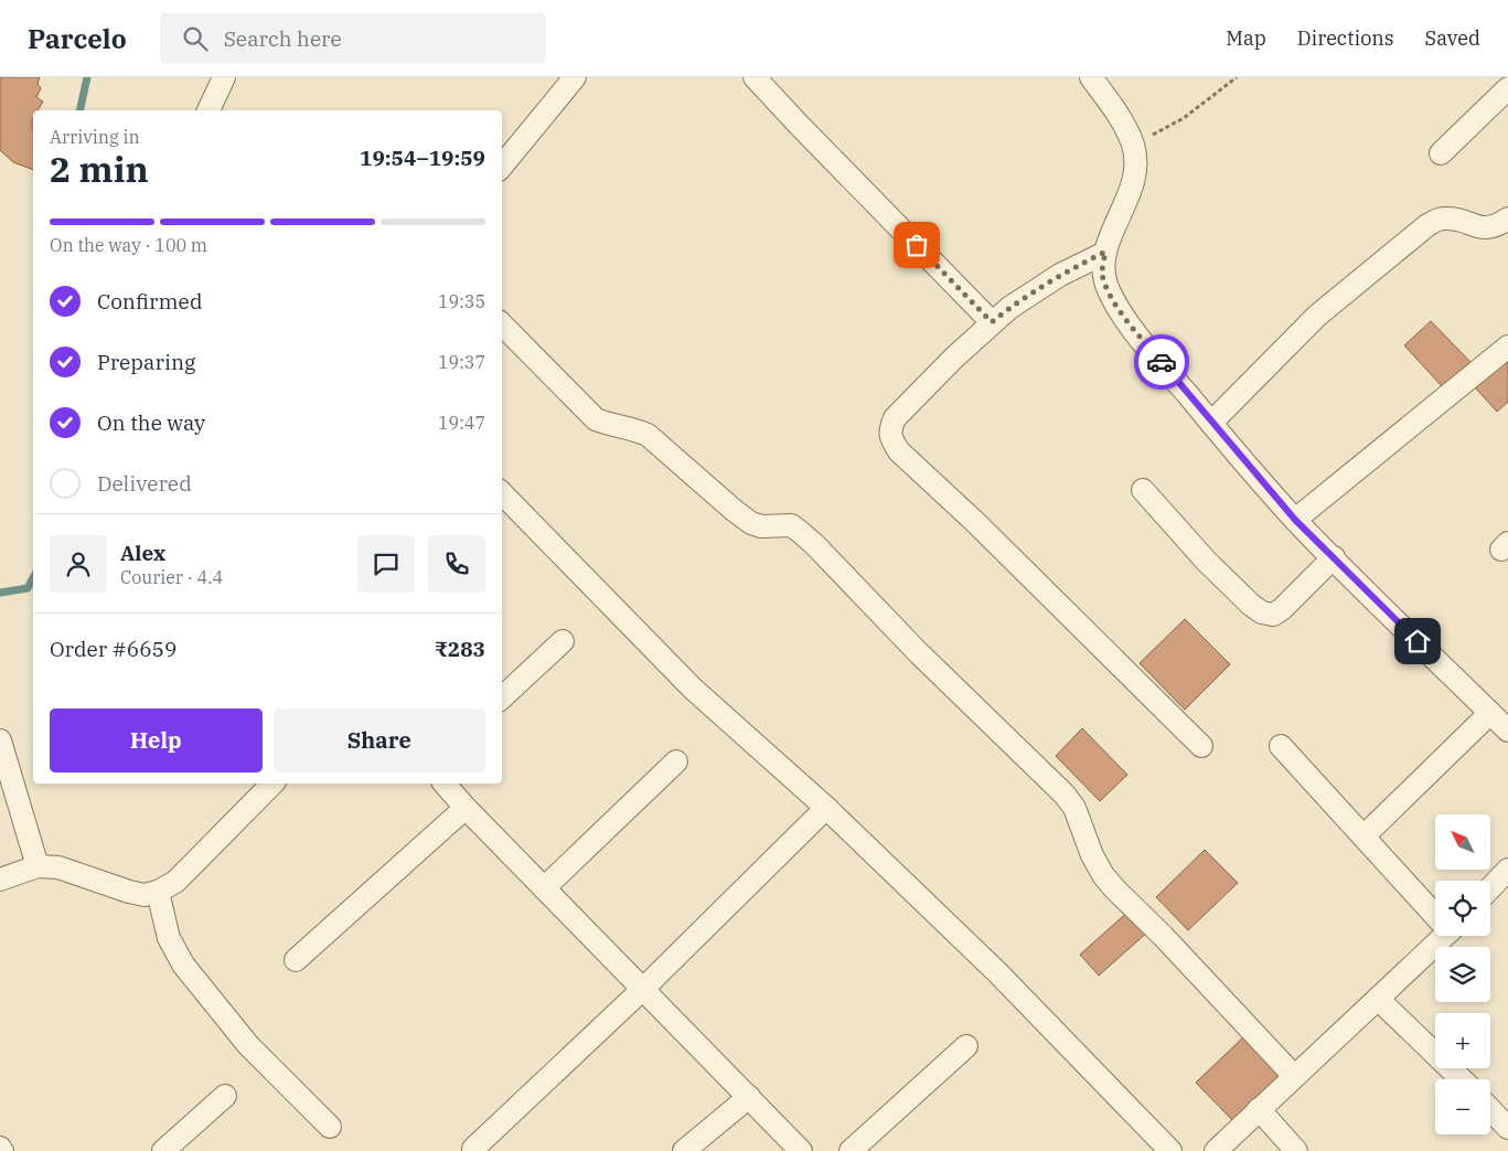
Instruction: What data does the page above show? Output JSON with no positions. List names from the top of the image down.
{
  "north": "top left",
  "page": {
    "header": "Parcelo",
    "search": "Search here",
    "nav": ["Map", "Directions", "Saved"],
    "heading": ["2 min", "Arriving in", "19:54–19:59"],
    "panel": [
      "Alex",
      "Courier · 4.4",
      "Order #6659",
      "₹283"
    ],
    "bar": "On the way · 100 m",
    "list": [
      ["Confirmed", "19:35"],
      ["Preparing", "19:37"],
      ["On the way", "19:47"],
      "Delivered"
    ],
    "buttons": ["Help", "Share"],
    "map_buttons": ["+", "−"]
  }
}
